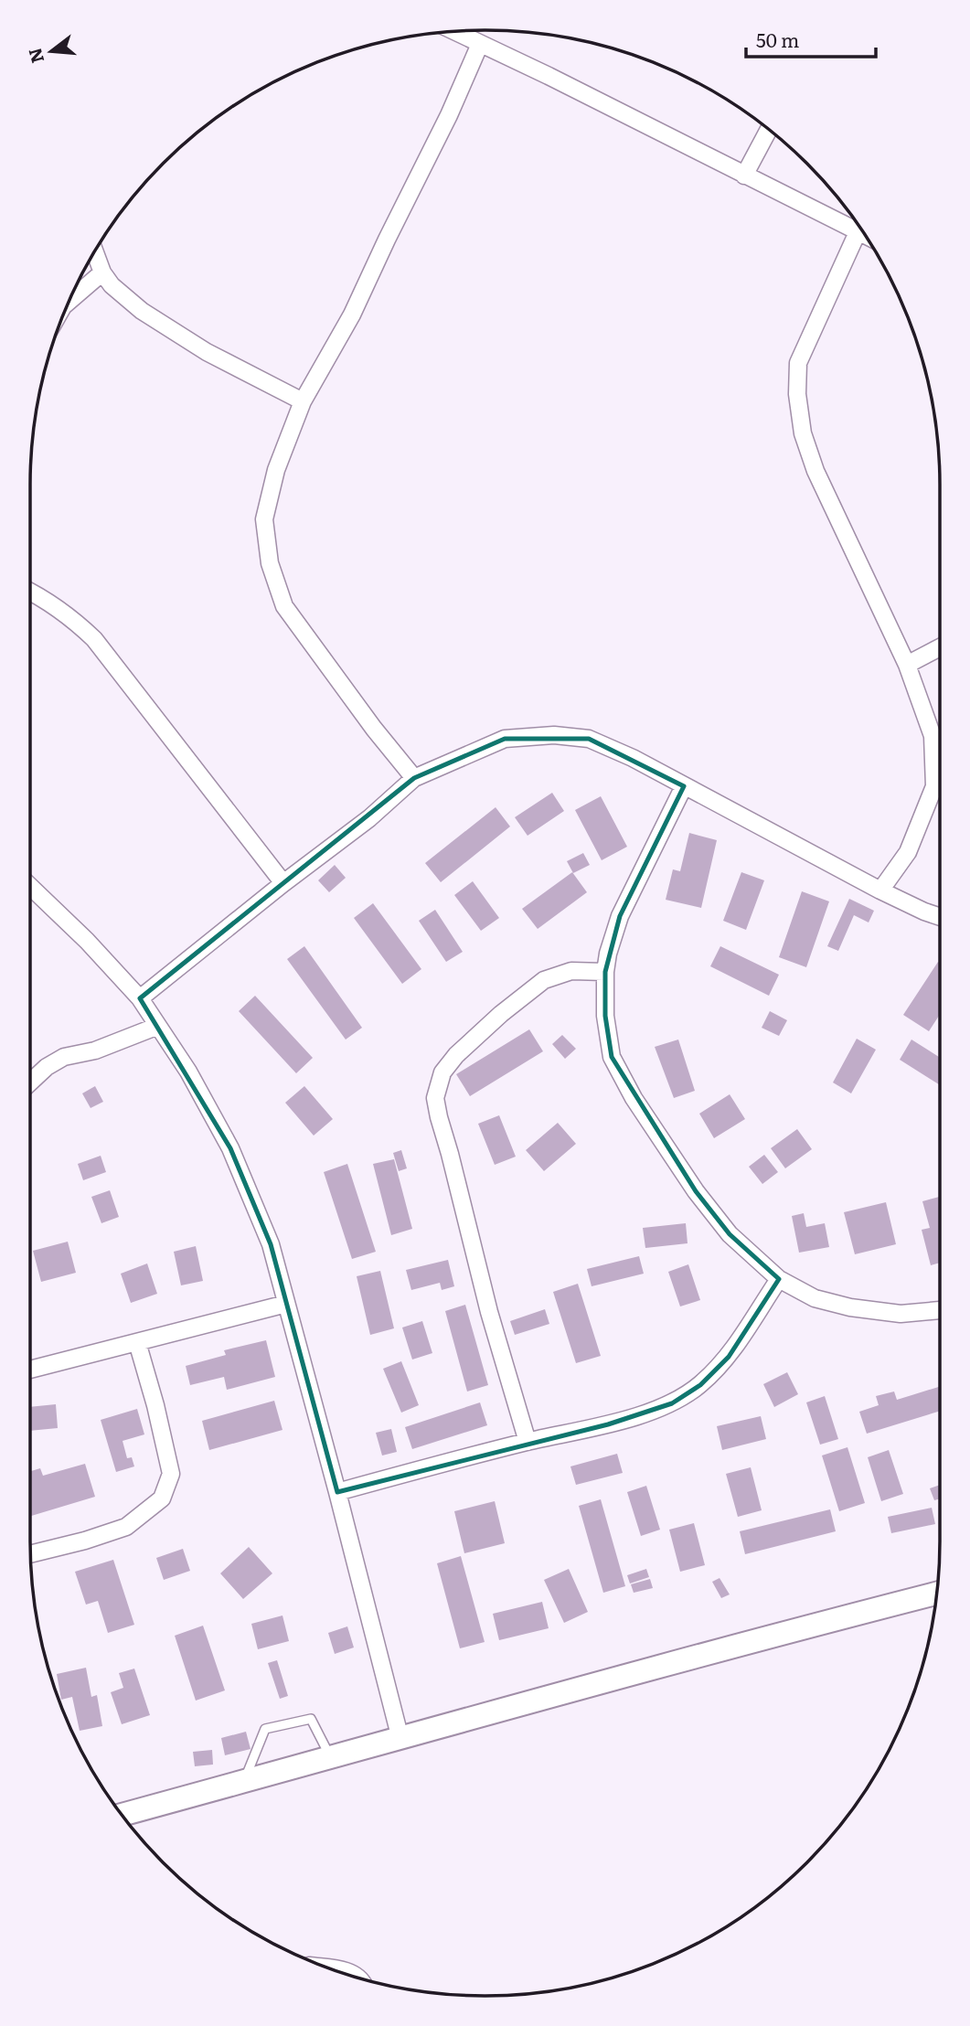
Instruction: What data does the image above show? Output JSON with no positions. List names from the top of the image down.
{
  "scale_bar": "50 m",
  "north": "left"
}
